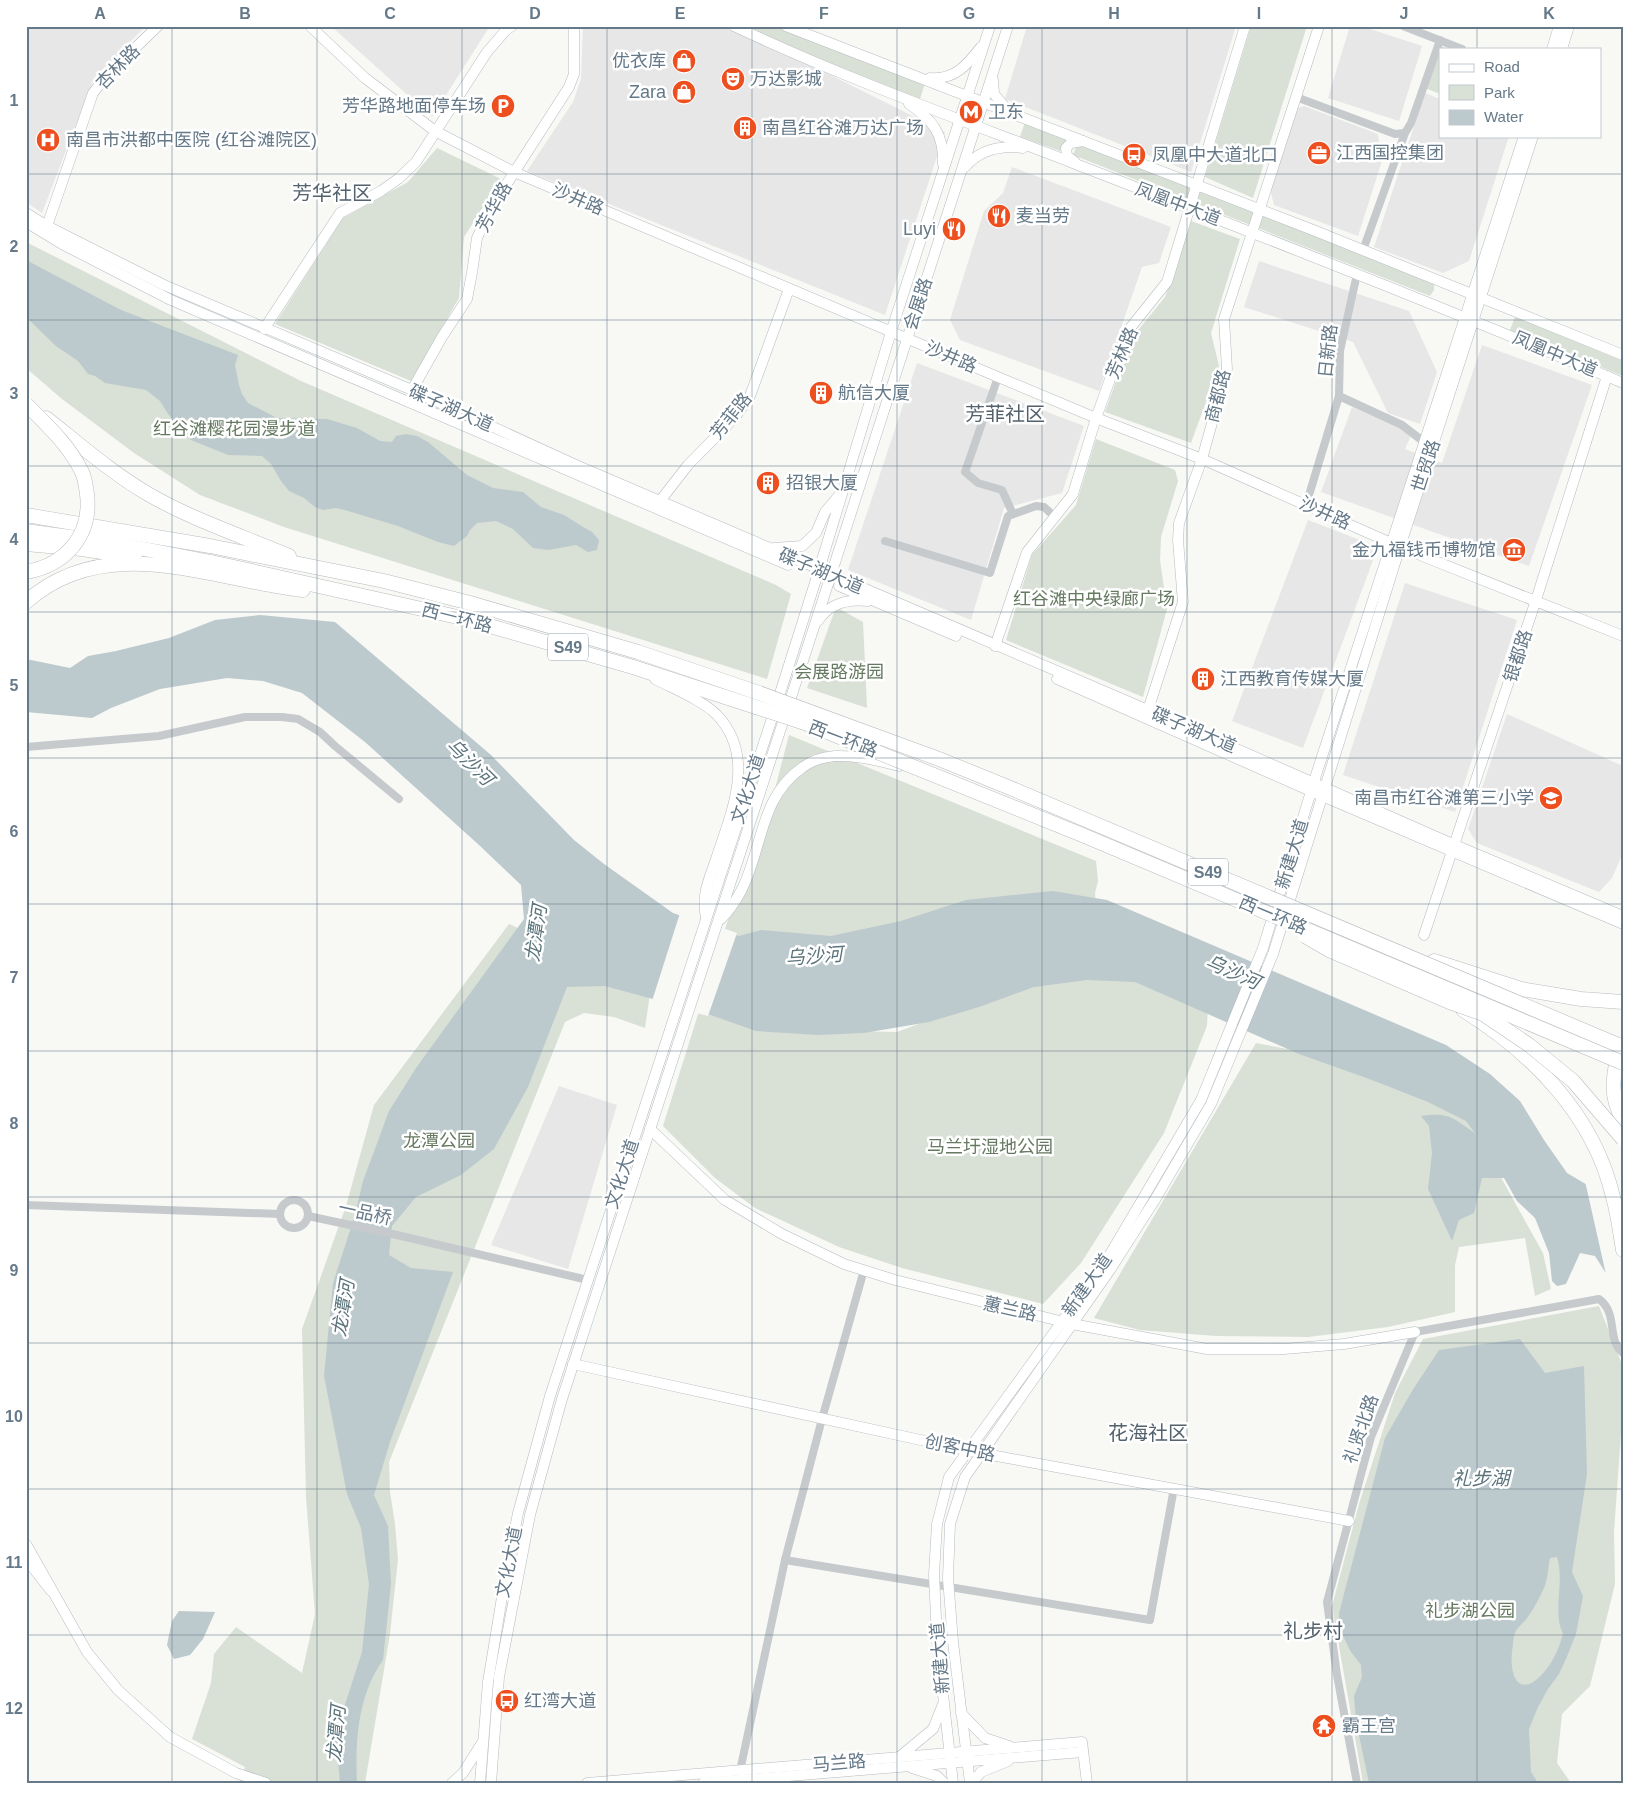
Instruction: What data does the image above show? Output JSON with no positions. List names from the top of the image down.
{
  "streets": {
    "highway": ["西一环路", "S49"],
    "main road": [
      "杏林路",
      "沙井路",
      "凤凰中大道",
      "芳华路",
      "会展路",
      "芳林路",
      "商都路",
      "碟子湖大道",
      "芳菲路",
      "世贸路",
      "银都路",
      "文化大道",
      "新建大道",
      "蕙兰路",
      "创客中路",
      "马兰路"
    ],
    "street": ["日新路", "一品桥", "礼贤北路"]
  },
  "crossings": [
    ["杏林路", "碟子湖大道"],
    ["沙井路", "芳华路"],
    ["沙井路", "会展路"],
    ["沙井路", "芳林路"],
    ["沙井路", "商都路"],
    ["沙井路", "芳菲路"],
    ["沙井路", "世贸路"],
    ["沙井路", "银都路"],
    ["凤凰中大道", "会展路"],
    ["凤凰中大道", "日新路"],
    ["凤凰中大道", "芳林路"],
    ["凤凰中大道", "商都路"],
    ["凤凰中大道", "世贸路"],
    ["凤凰中大道", "银都路"],
    ["芳华路", "碟子湖大道"],
    ["会展路", "碟子湖大道"],
    ["会展路", "文化大道"],
    ["日新路", "世贸路"],
    ["芳林路", "碟子湖大道"],
    ["商都路", "碟子湖大道"],
    ["碟子湖大道", "芳菲路"],
    ["碟子湖大道", "世贸路"],
    ["碟子湖大道", "银都路"],
    ["碟子湖大道", "文化大道"],
    ["碟子湖大道", "新建大道"],
    ["世贸路", "新建大道"],
    ["文化大道", "一品桥"],
    ["文化大道", "蕙兰路"],
    ["文化大道", "创客中路"],
    ["新建大道", "蕙兰路"],
    ["新建大道", "创客中路"],
    ["新建大道", "马兰路"],
    ["蕙兰路", "礼贤北路"],
    ["礼贤北路", "创客中路"]
  ],
  "districts": [
    "芳华社区",
    "芳菲社区",
    "花海社区",
    "礼步村"
  ],
  "water": ["乌沙河", "龙潭河", "礼步湖"],
  "parks": [
    "红谷滩樱花园漫步道",
    "红谷滩中央绿廊广场",
    "会展路游园",
    "龙潭公园",
    "马兰圩湿地公园",
    "礼步湖公园"
  ],
  "places": {
    "shop": ["优衣库", "Zara"],
    "theatre": ["万达影城"],
    "parking": ["芳华路地面停车场"],
    "metro station": ["卫东"],
    "building": [
      "南昌红谷滩万达广场",
      "航信大厦",
      "招银大厦",
      "江西教育传媒大厦"
    ],
    "hospital": ["南昌市洪都中医院 (红谷滩院区)"],
    "office": ["江西国控集团"],
    "bus stop": ["凤凰中大道北口", "红湾大道"],
    "restaurant": ["麦当劳", "Luyi"],
    "museum": ["金九福钱币博物馆"],
    "school or university": ["南昌市红谷滩第三小学"],
    "temple": ["霸王宫"]
  },
  "legend": ["Road", "Park", "Water"],
  "grid": {
    "columns": [
      "A",
      "B",
      "C",
      "D",
      "E",
      "F",
      "G",
      "H",
      "I",
      "J",
      "K"
    ],
    "rows": [
      "1",
      "2",
      "3",
      "4",
      "5",
      "6",
      "7",
      "8",
      "9",
      "10",
      "11",
      "12"
    ]
  }
}
